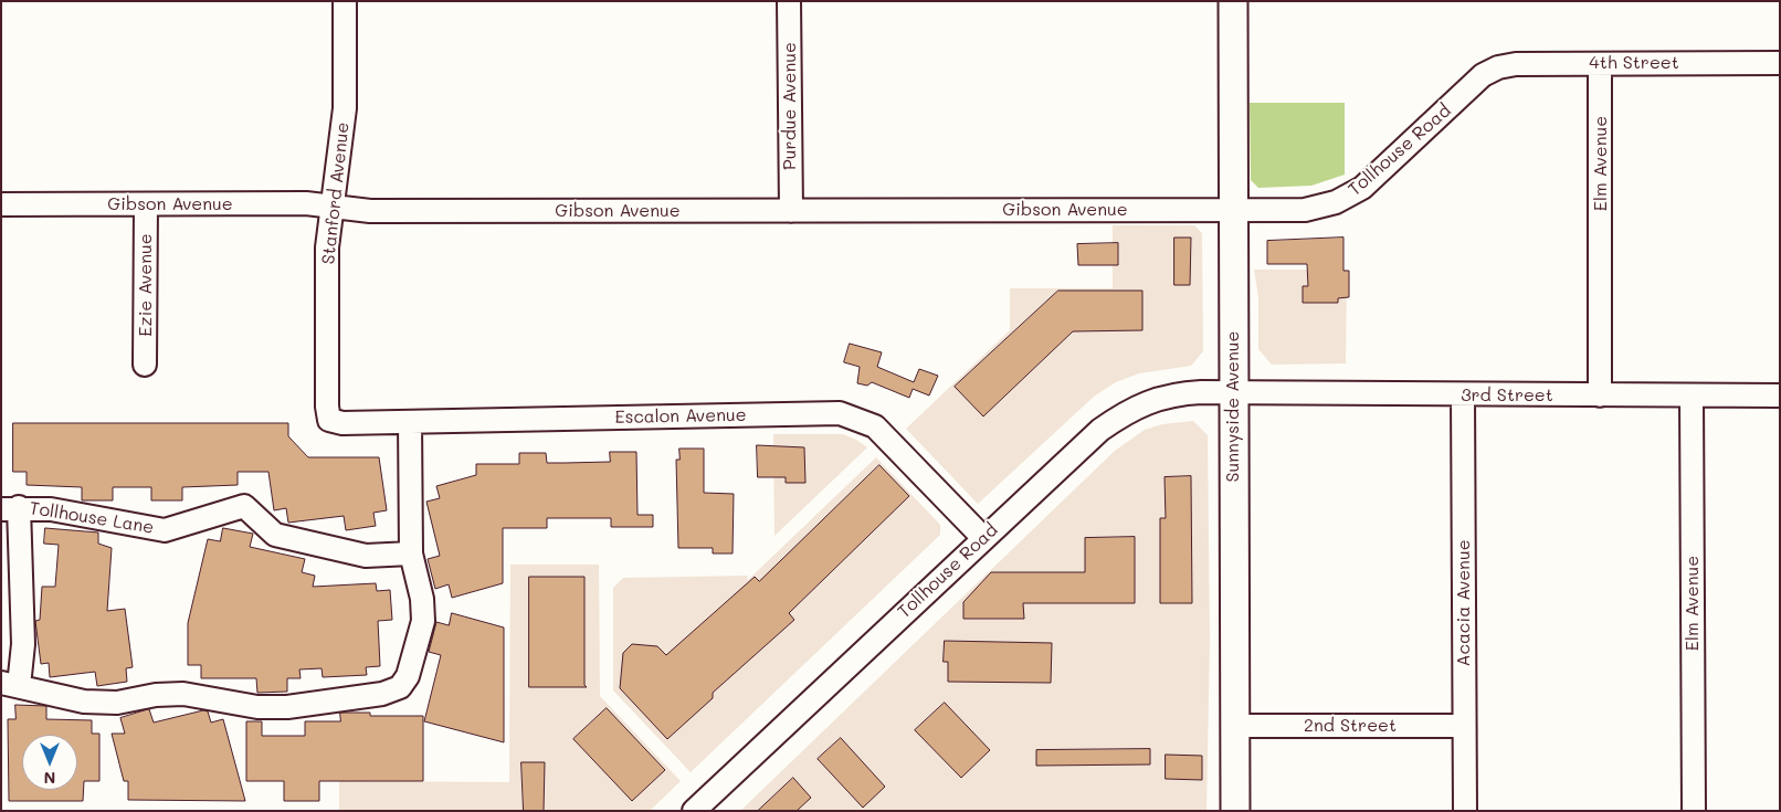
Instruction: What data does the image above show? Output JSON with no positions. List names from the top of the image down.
{
  "streets": {
    "main road": ["Sunnyside Avenue"],
    "street": [
      "4th Street",
      "Purdue Avenue",
      "Tollhouse Road",
      "Elm Avenue",
      "Stanford Avenue",
      "Gibson Avenue",
      "Ezie Avenue",
      "3rd Street",
      "Escalon Avenue",
      "Tollhouse Lane",
      "Acacia Avenue",
      "2nd Street"
    ]
  },
  "crossings": [
    ["4th Street", "Tollhouse Road"],
    ["4th Street", "Elm Avenue"],
    ["Purdue Avenue", "Gibson Avenue"],
    ["Tollhouse Road", "Gibson Avenue"],
    ["Tollhouse Road", "3rd Street"],
    ["Tollhouse Road", "Sunnyside Avenue"],
    ["Tollhouse Road", "Escalon Avenue"],
    ["Elm Avenue", "3rd Street"],
    ["Stanford Avenue", "Gibson Avenue"],
    ["Stanford Avenue", "Escalon Avenue"],
    ["Gibson Avenue", "Ezie Avenue"],
    ["Gibson Avenue", "Sunnyside Avenue"],
    ["3rd Street", "Sunnyside Avenue"],
    ["3rd Street", "Acacia Avenue"],
    ["Sunnyside Avenue", "2nd Street"],
    ["Acacia Avenue", "2nd Street"]
  ],
  "north": "bottom"
}
